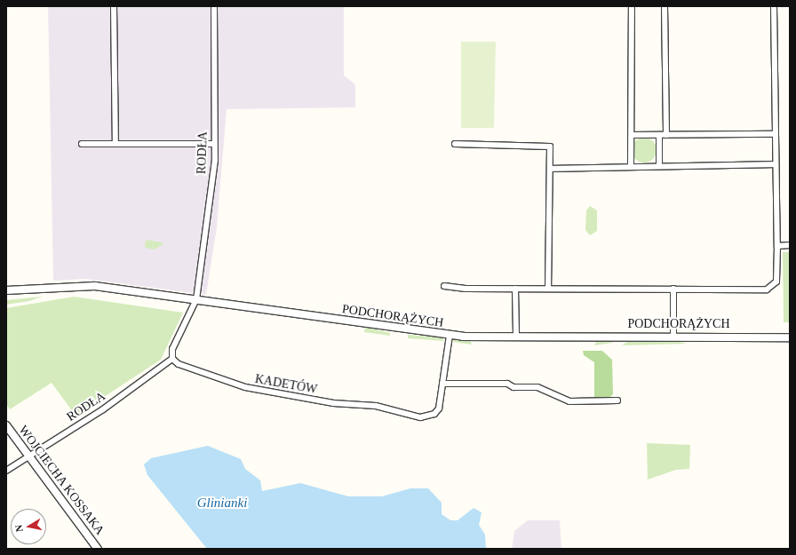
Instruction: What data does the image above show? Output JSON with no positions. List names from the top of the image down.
{
  "streets": {
    "street": [
      "RODŁA",
      "PODCHORĄŻYCH",
      "KADETÓW",
      "WOJCIECHA KOSSAKA"
    ]
  },
  "crossings": [
    ["RODŁA", "PODCHORĄŻYCH"],
    ["RODŁA", "KADETÓW"],
    ["RODŁA", "WOJCIECHA KOSSAKA"],
    ["PODCHORĄŻYCH", "KADETÓW"]
  ],
  "water": ["Glinianki"],
  "north": "left"
}
